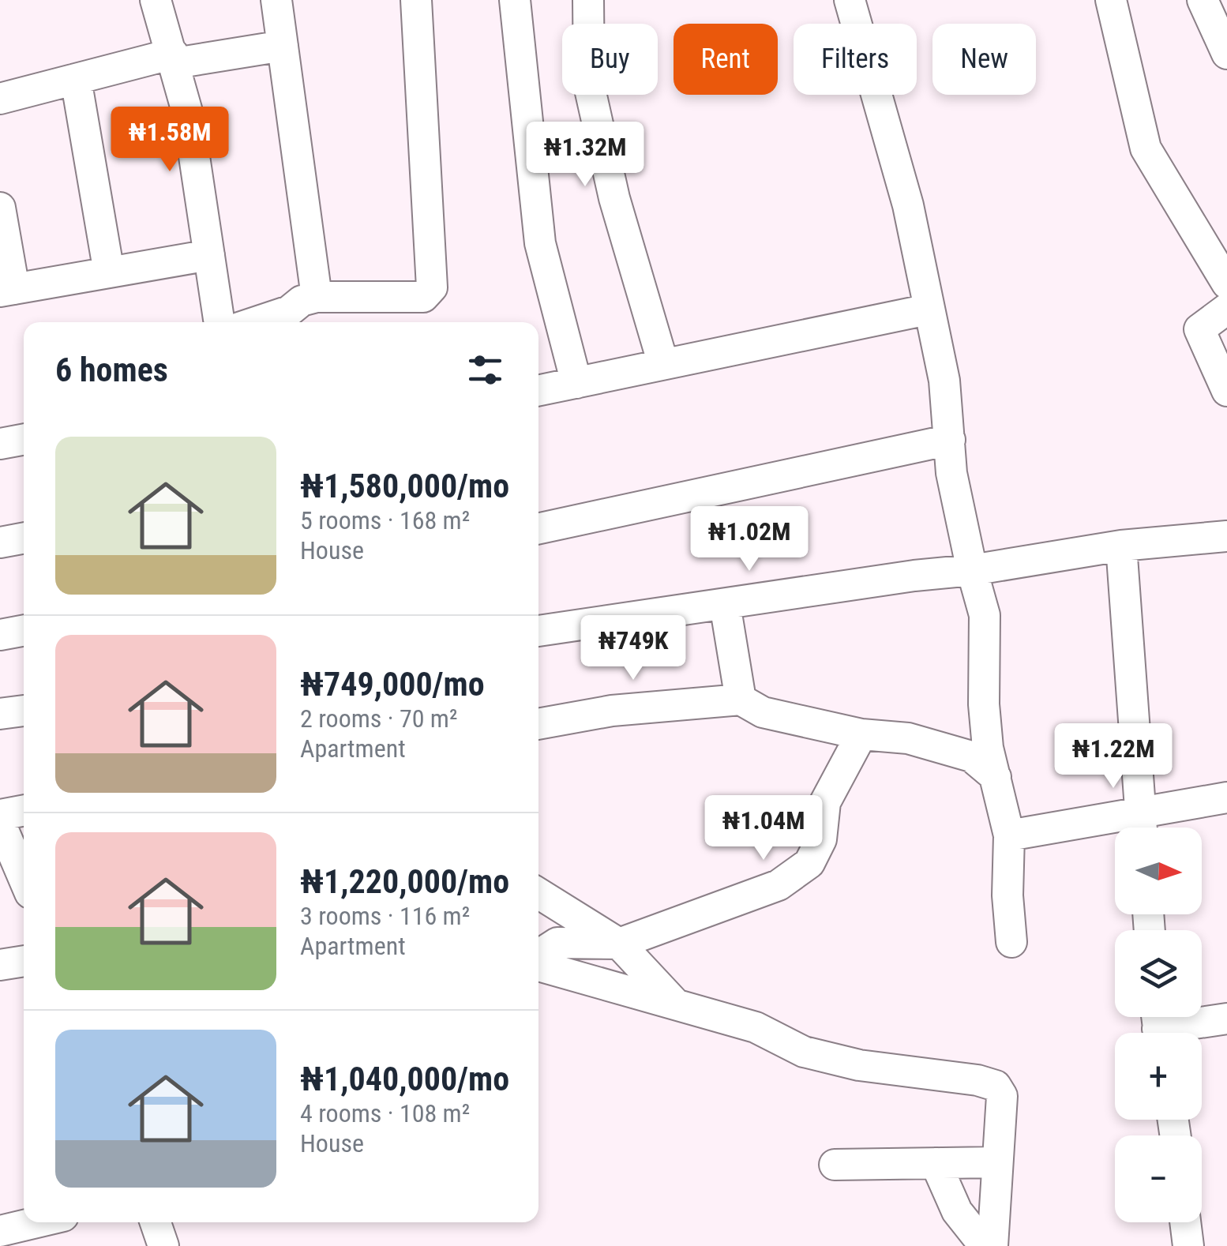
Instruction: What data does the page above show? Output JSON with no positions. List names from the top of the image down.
{
  "north": "right",
  "page": {
    "chip": [
      "Buy",
      "Rent",
      "Filters",
      "New"
    ],
    "price": [
      "₦1.58M",
      "₦1.32M",
      "₦1.02M",
      "₦749K",
      "₦1.22M",
      "₦1.04M"
    ],
    "heading": "6 homes",
    "list": [
      {
        "name": "₦1,580,000/mo",
        "note": "5 rooms · 168 m² · House"
      },
      {
        "name": "₦749,000/mo",
        "note": "2 rooms · 70 m² · Apartment"
      },
      {
        "name": "₦1,220,000/mo",
        "note": "3 rooms · 116 m² · Apartment"
      },
      {
        "name": "₦1,040,000/mo",
        "note": "4 rooms · 108 m² · House"
      }
    ],
    "map_buttons": ["+", "−"]
  }
}
